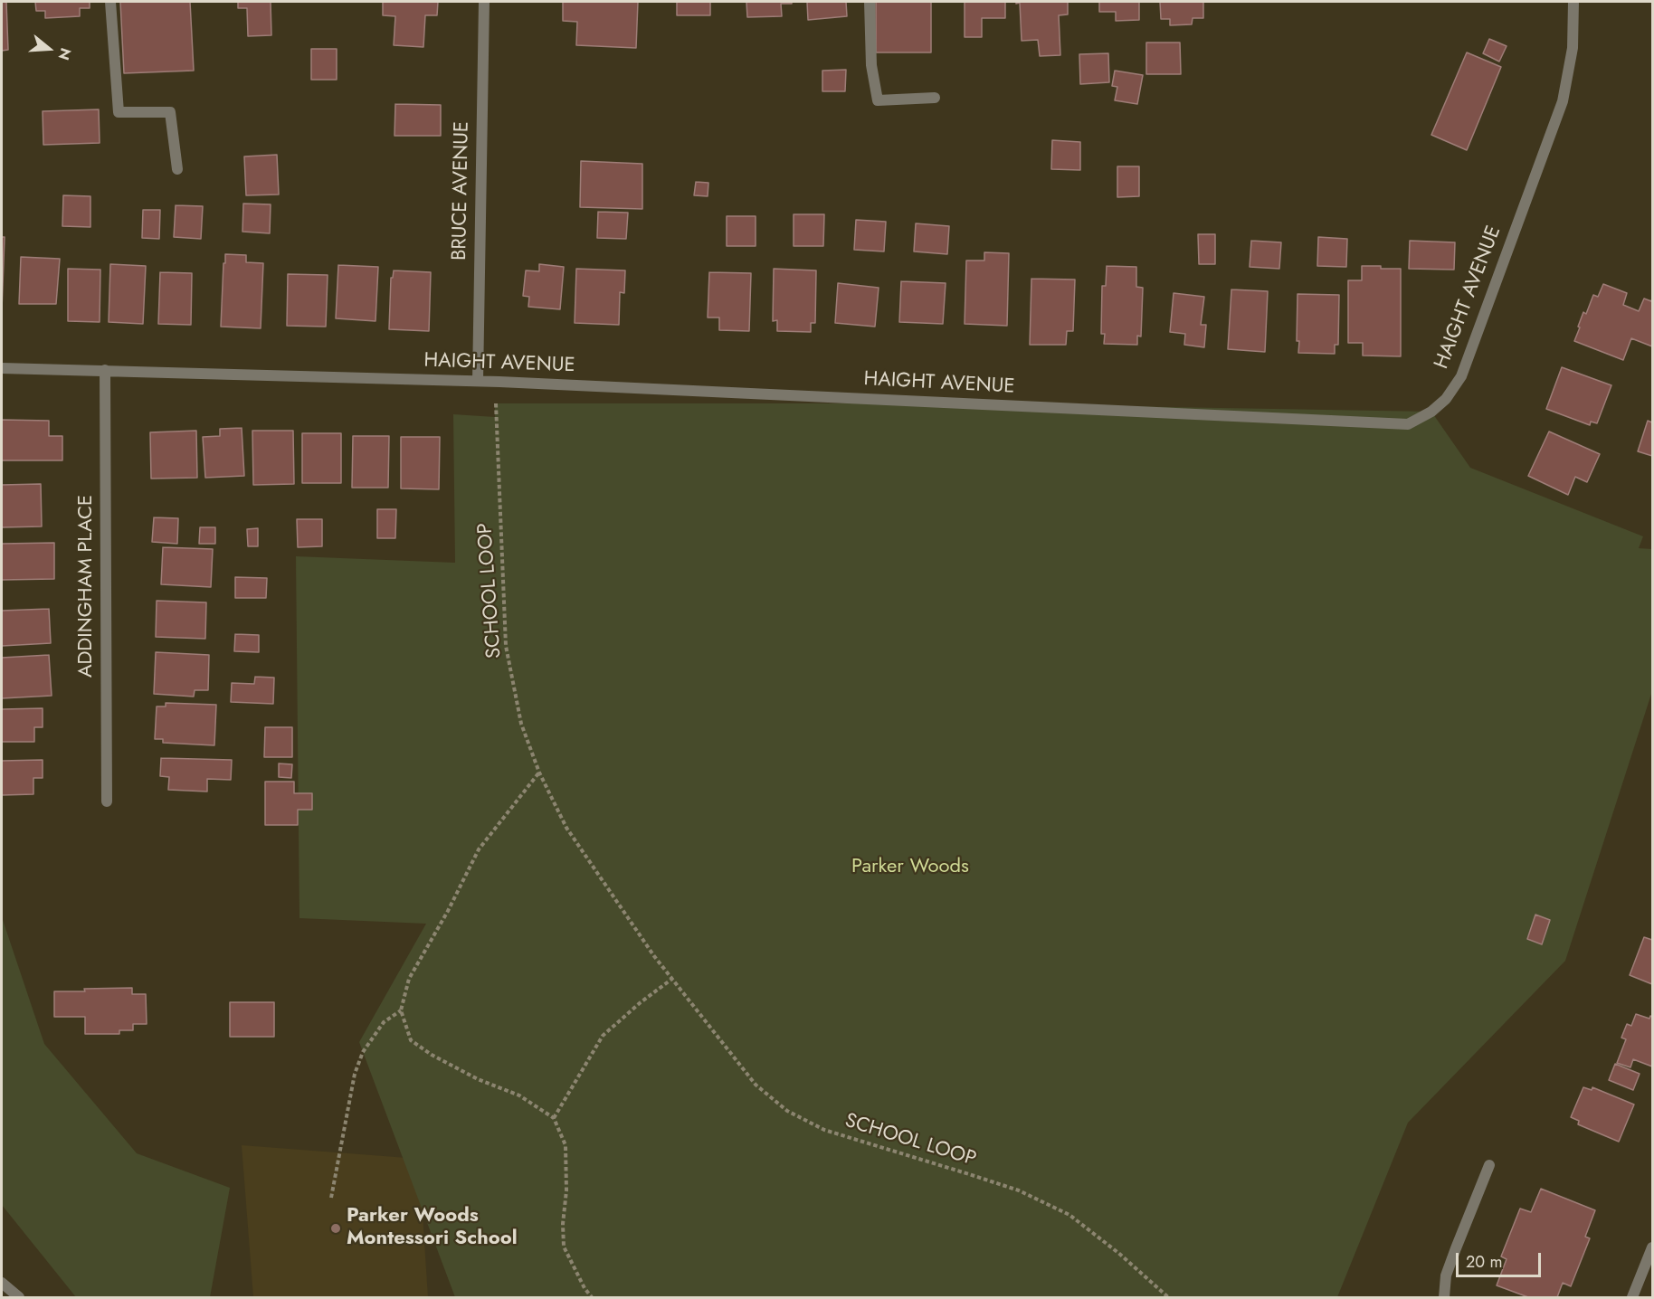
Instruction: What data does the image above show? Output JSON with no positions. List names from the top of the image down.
{
  "streets": {
    "street": ["BRUCE AVENUE", "HAIGHT AVENUE", "ADDINGHAM PLACE"],
    "path": ["SCHOOL LOOP"]
  },
  "crossings": [
    ["BRUCE AVENUE", "HAIGHT AVENUE"],
    ["HAIGHT AVENUE", "ADDINGHAM PLACE"]
  ],
  "parks": ["Parker Woods"],
  "places": ["Parker Woods Montessori School"],
  "scale_bar": "20 m",
  "north": "right"
}
